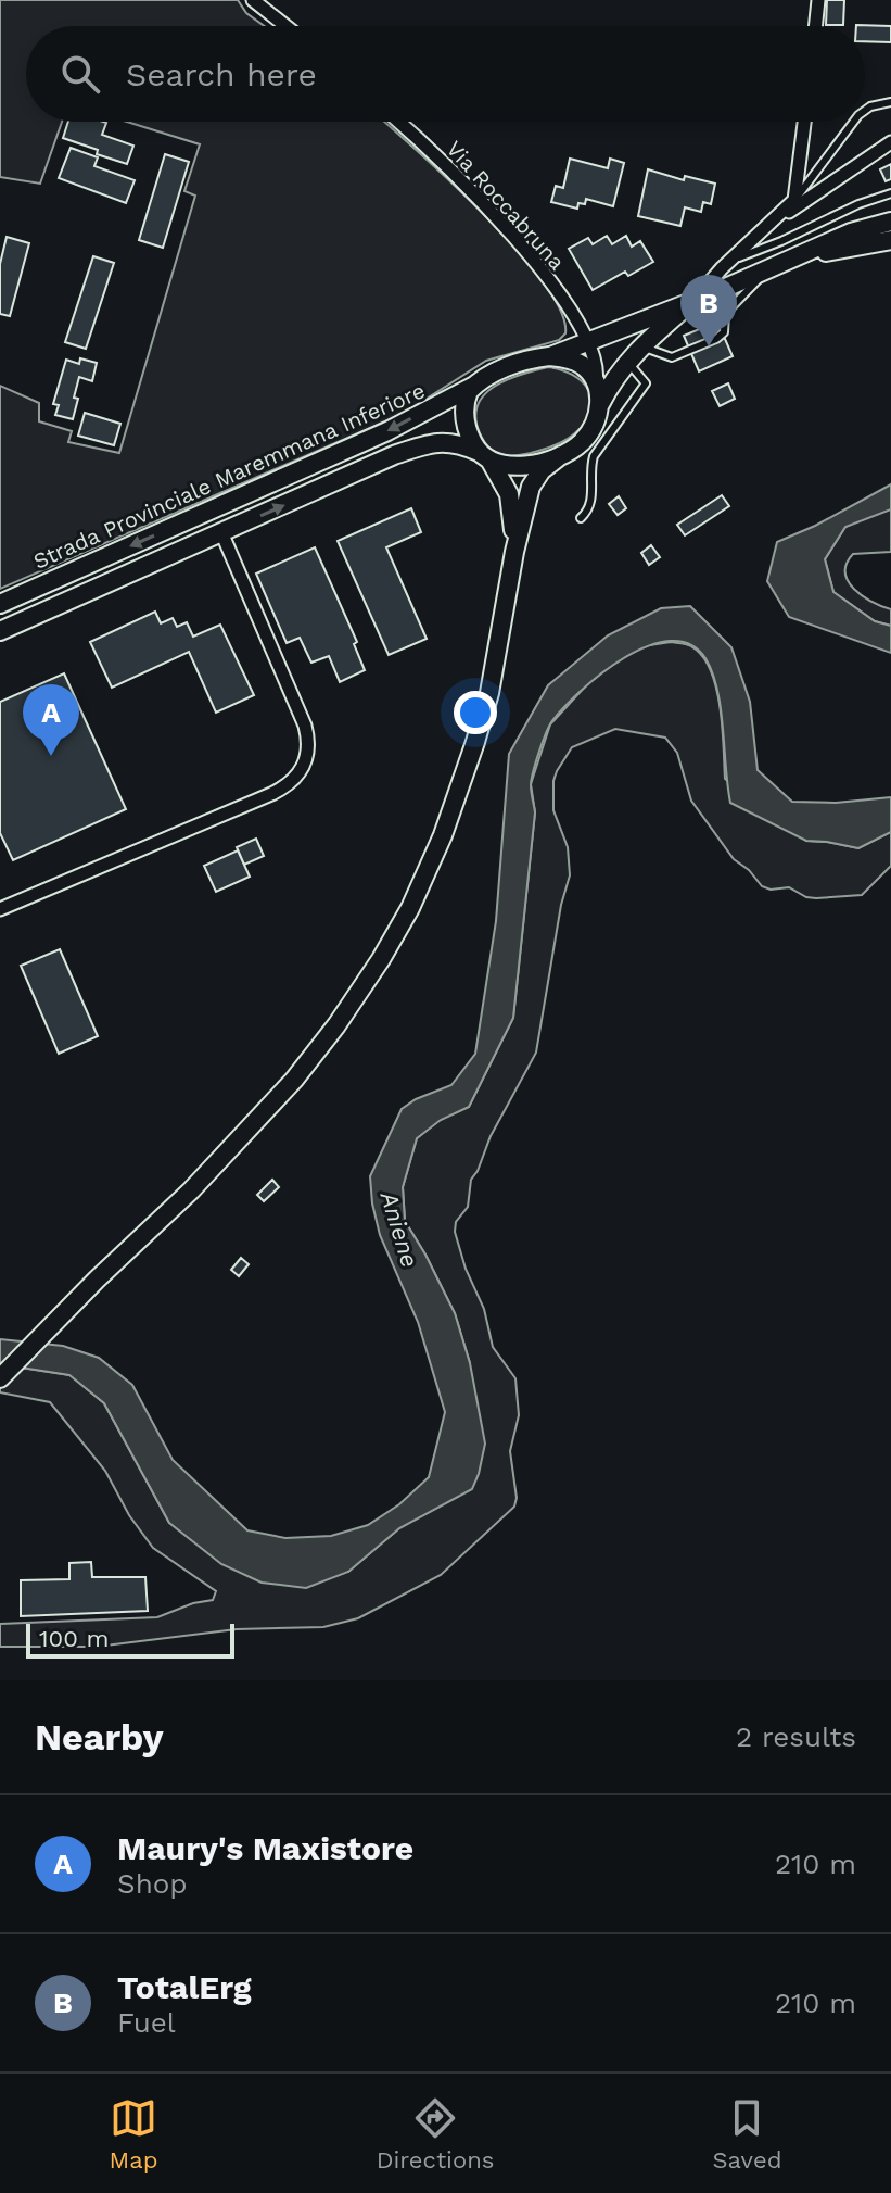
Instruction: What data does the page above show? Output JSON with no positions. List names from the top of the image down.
{
  "streets": {
    "main road": ["Strada Provinciale Maremmana Inferiore"],
    "street": ["Via Roccabruna"]
  },
  "water": ["Aniene"],
  "scale_bar": "100 m",
  "page": {
    "search": "Search here",
    "pins": ["B", "A"],
    "scale": "100 m",
    "heading": ["Nearby", "2 results"],
    "list": [
      {
        "mark": "A",
        "name": "Maury's Maxistore",
        "note": "Shop",
        "value": "210 m"
      },
      {
        "mark": "B",
        "name": "TotalErg",
        "note": "Fuel",
        "value": "210 m"
      }
    ],
    "nav": ["Map", "Directions", "Saved"]
  }
}
